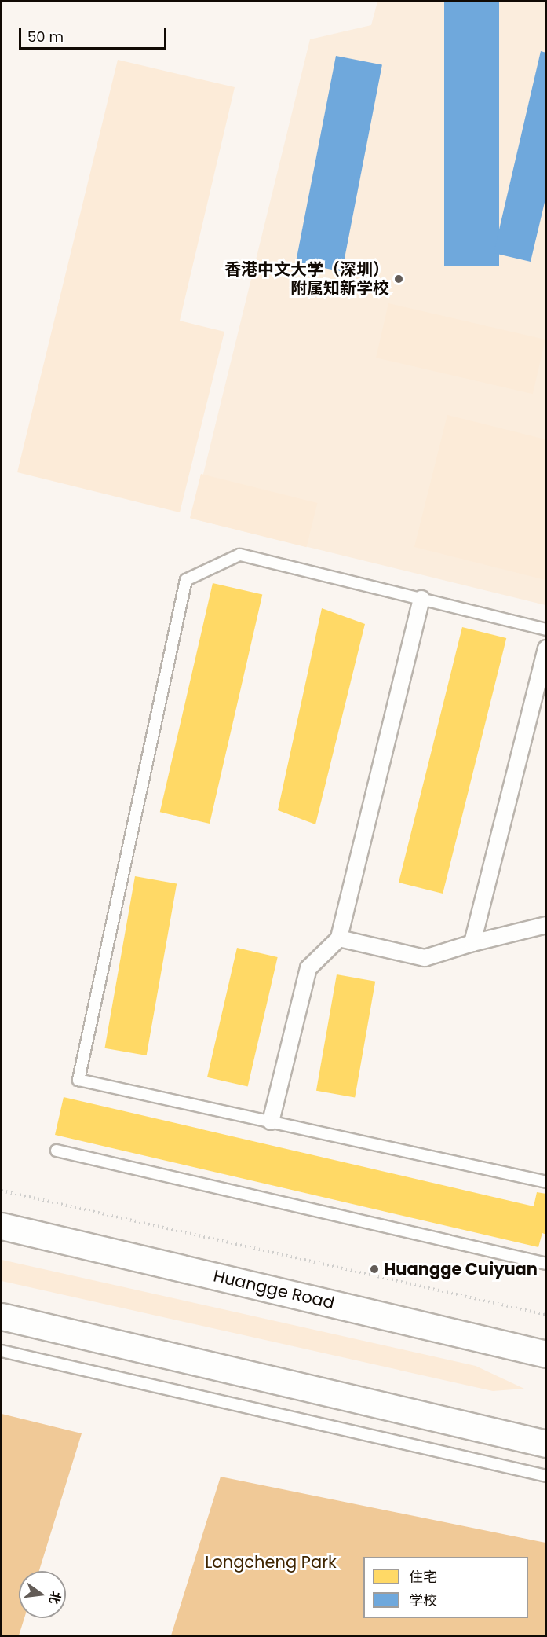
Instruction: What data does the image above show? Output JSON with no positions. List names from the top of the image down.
{
  "streets": {
    "main road": ["Huangge Road"]
  },
  "parks": ["Longcheng Park"],
  "places": ["香港中文大学（深圳） 附属知新学校", "Huangge Cuiyuan"],
  "legend": ["住宅", "学校"],
  "scale_bar": "50 m",
  "north": "right"
}
